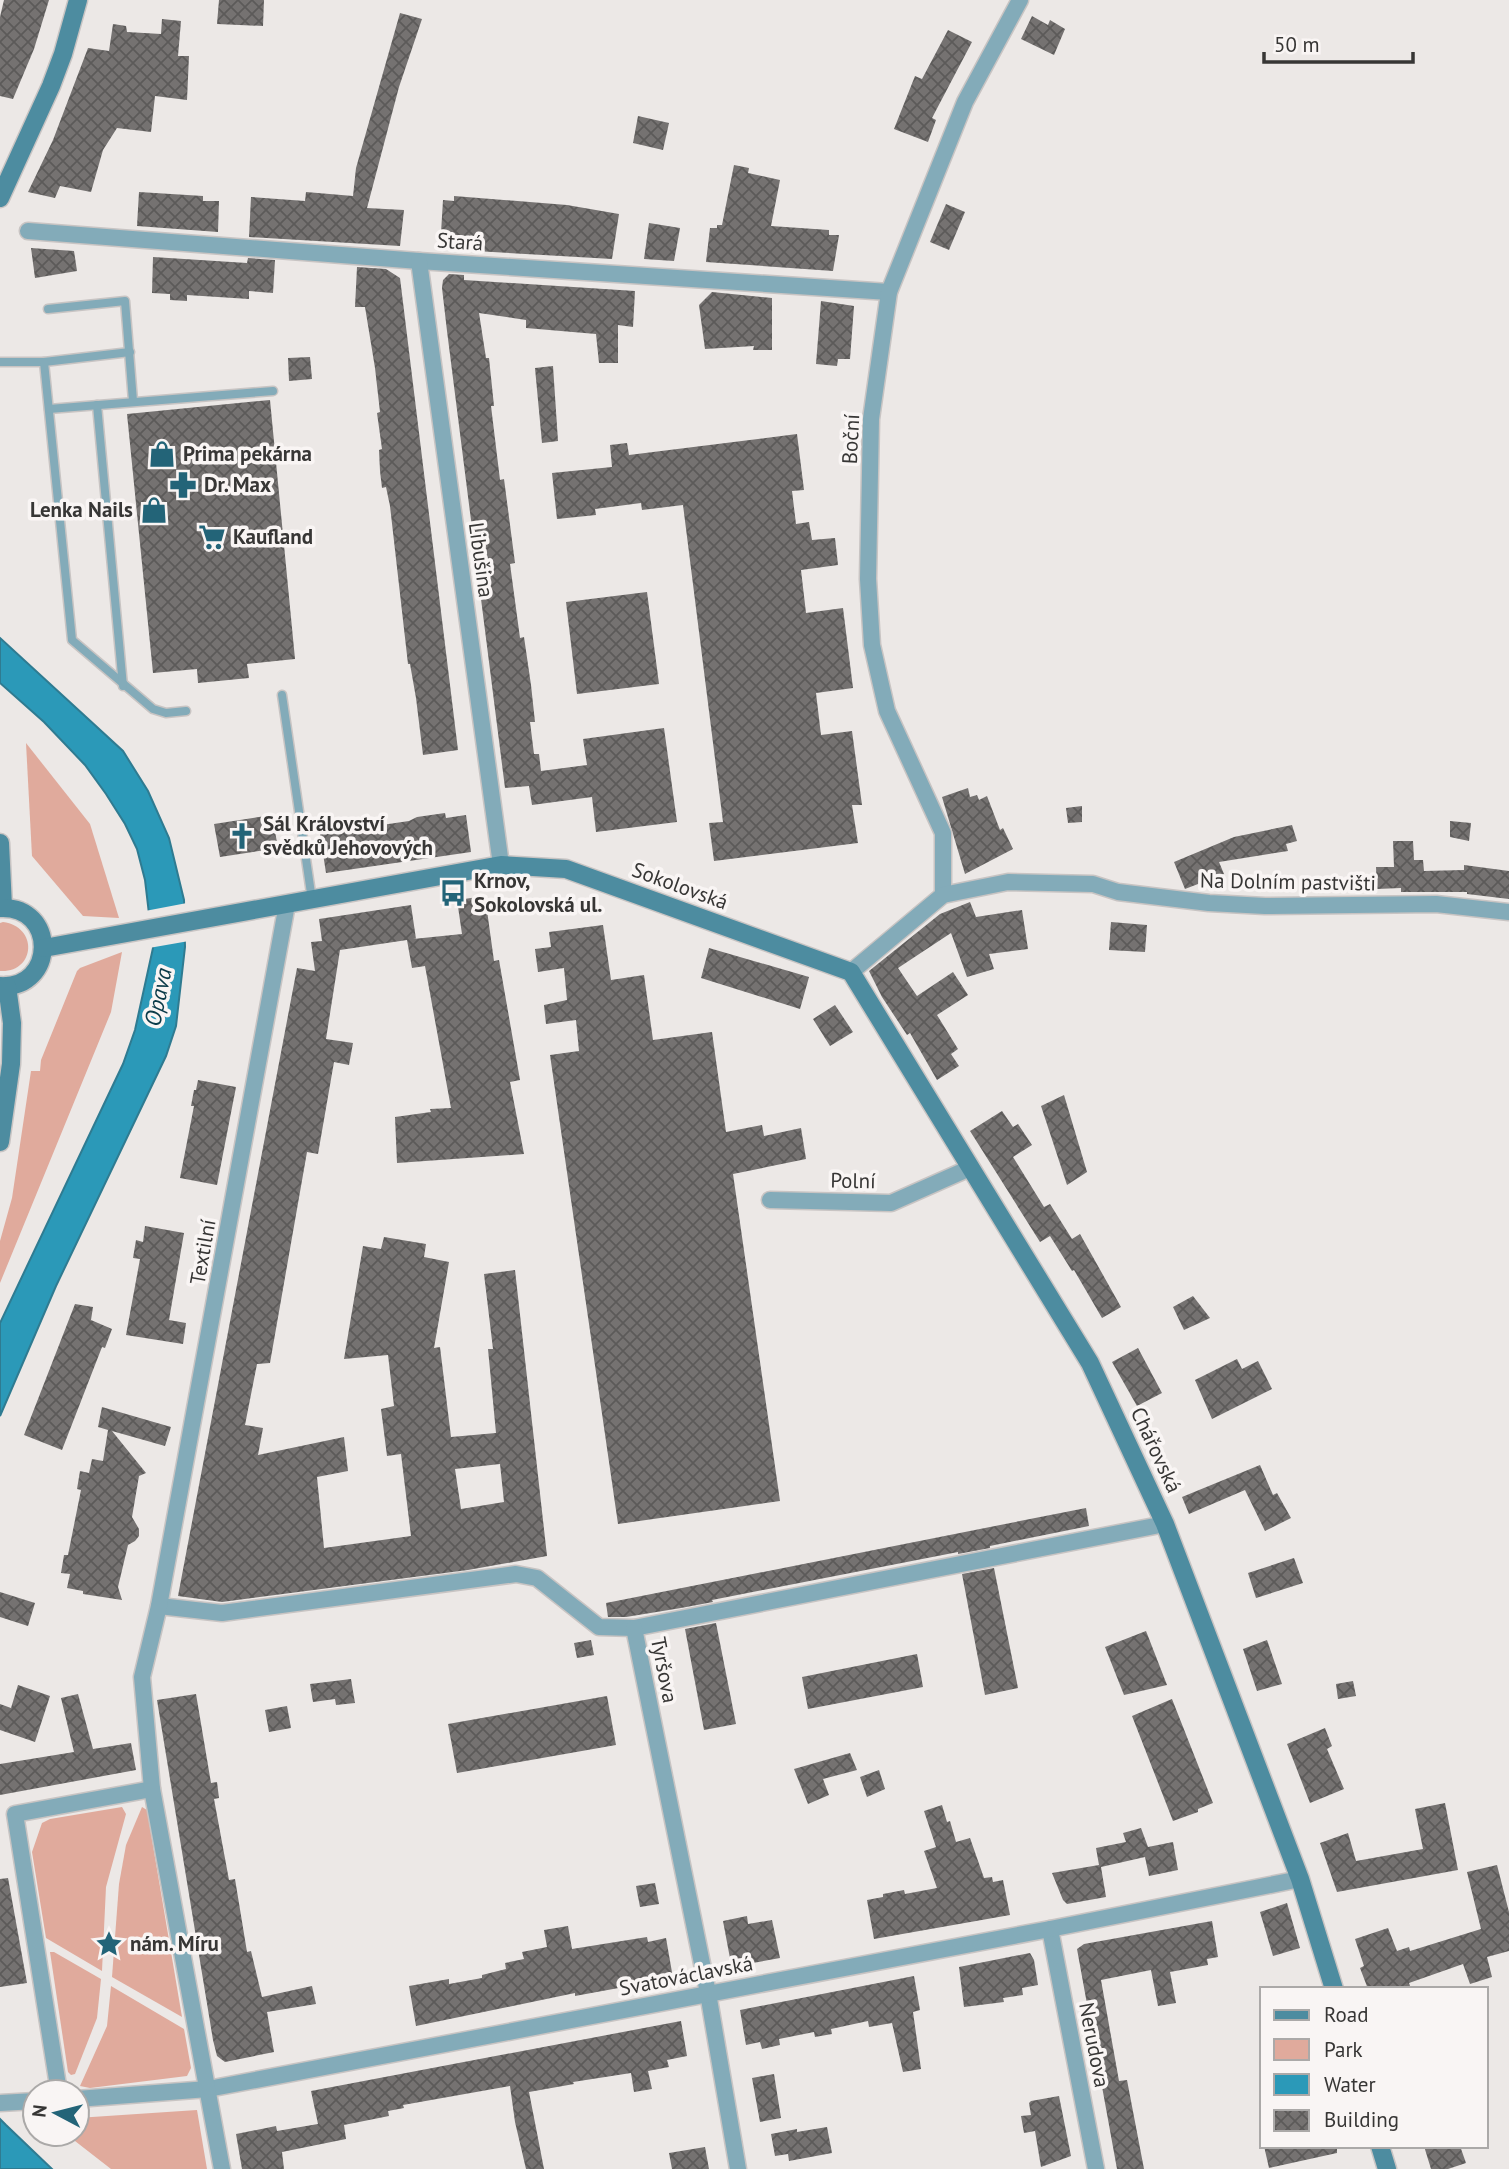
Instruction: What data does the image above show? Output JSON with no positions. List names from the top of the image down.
{
  "streets": {
    "street": [
      "Stará",
      "Boční",
      "Libušina",
      "Na Dolním pastvišti",
      "Sokolovská",
      "Polní",
      "Textilní",
      "Chářovská",
      "Tyršova",
      "Svatováclavská",
      "Nerudova"
    ]
  },
  "crossings": [
    ["Stará", "Boční"],
    ["Stará", "Libušina"],
    ["Boční", "Na Dolním pastvišti"],
    ["Libušina", "Sokolovská"],
    ["Sokolovská", "Textilní"],
    ["Sokolovská", "Chářovská"],
    ["Polní", "Chářovská"],
    ["Chářovská", "Tyršova"],
    ["Chářovská", "Svatováclavská"],
    ["Tyršova", "Svatováclavská"],
    ["Svatováclavská", "Nerudova"]
  ],
  "water": ["Opava"],
  "places": {
    "shop": ["Prima pekárna", "Lenka Nails"],
    "pharmacy": ["Dr. Max"],
    "supermarket": ["Kaufland"],
    "church": ["Sál Království svědků Jehovových"],
    "bus stop": ["Krnov, Sokolovská ul."],
    "place": ["nám. Míru"]
  },
  "legend": [
    "Road",
    "Park",
    "Water",
    "Building"
  ],
  "scale_bar": "50 m",
  "north": "left"
}
